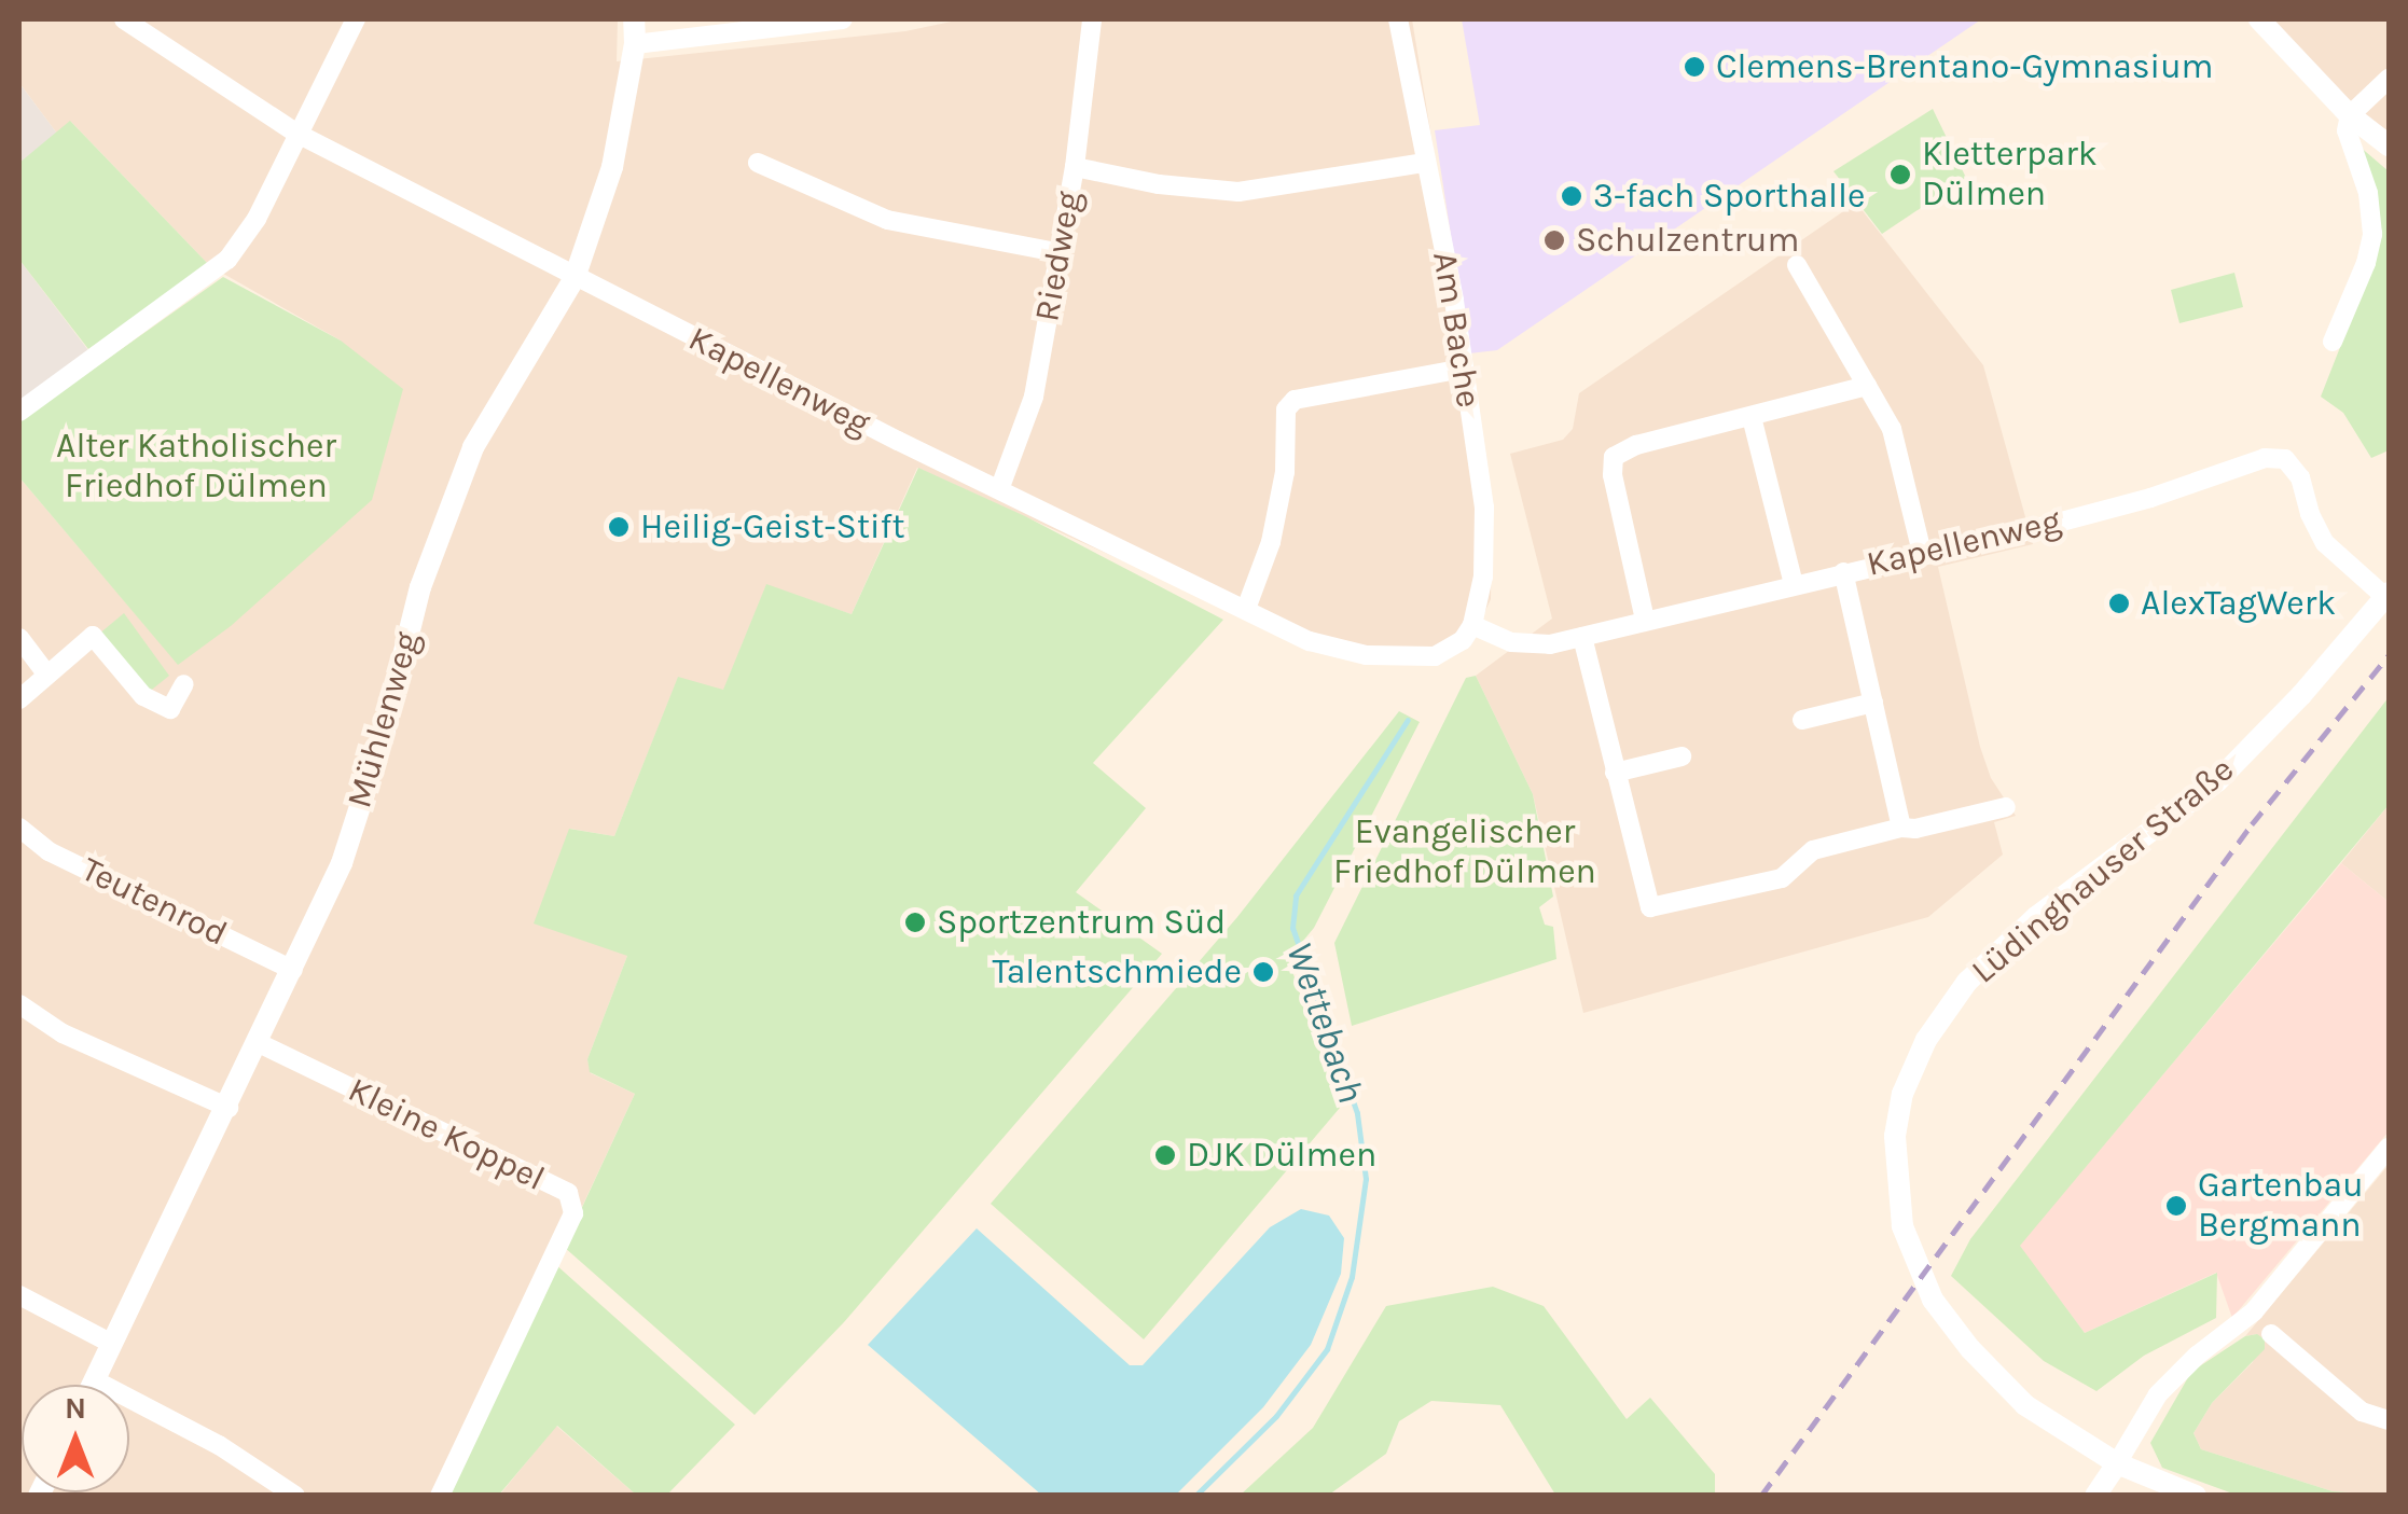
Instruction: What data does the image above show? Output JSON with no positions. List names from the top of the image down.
{
  "streets": {
    "street": [
      "Riedweg",
      "Am Bache",
      "Kapellenweg",
      "Mühlenweg",
      "Lüdinghauser Straße",
      "Teutenrod",
      "Kleine Koppel"
    ]
  },
  "crossings": [
    ["Riedweg", "Kapellenweg"],
    ["Am Bache", "Kapellenweg"],
    ["Kapellenweg", "Mühlenweg"],
    ["Kapellenweg", "Lüdinghauser Straße"],
    ["Mühlenweg", "Teutenrod"],
    ["Mühlenweg", "Kleine Koppel"]
  ],
  "water": ["Wettebach"],
  "parks": ["Alter Katholischer Friedhof Dülmen", "Evangelischer Friedhof Dülmen"],
  "places": [
    "Clemens-Brentano-Gymnasium",
    "Kletterpark Dülmen",
    "3-fach Sporthalle",
    "Schulzentrum",
    "Heilig-Geist-Stift",
    "AlexTagWerk",
    "Sportzentrum Süd",
    "Talentschmiede",
    "DJK Dülmen",
    "Gartenbau Bergmann"
  ],
  "north": "top"
}
